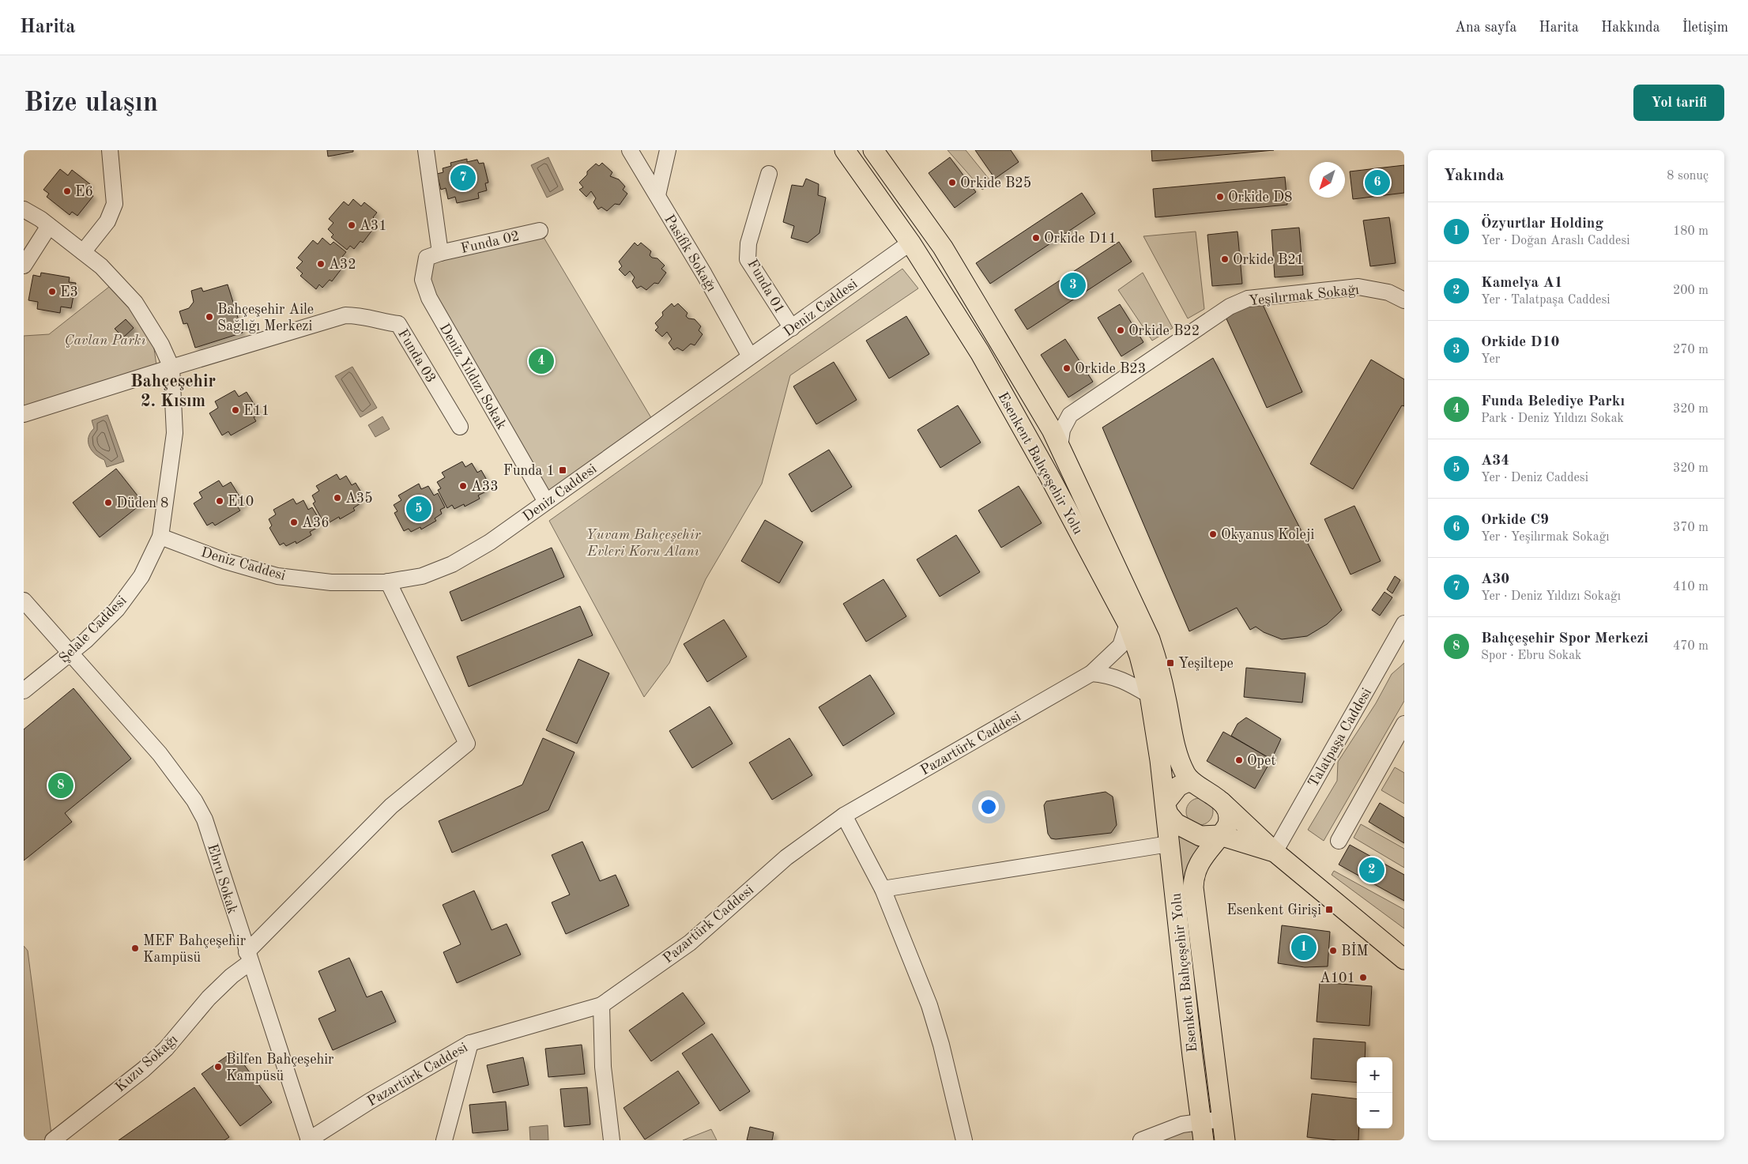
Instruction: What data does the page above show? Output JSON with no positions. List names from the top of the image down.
{
  "streets": {
    "main road": ["Esenkent Bahçeşehir Yolu"],
    "street": [
      "Funda 02",
      "Pasifik Sokağı",
      "Funda 01",
      "Yeşilırmak Sokağı",
      "Deniz Caddesi",
      "Funda 03",
      "Deniz Yıldızı Sokak",
      "Şelale Caddesi",
      "Talatpaşa Caddesi",
      "Pazartürk Caddesi",
      "Ebru Sokak",
      "Kuzu Sokağı"
    ]
  },
  "crossings": [
    ["Funda 02", "Deniz Yıldızı Sokak"],
    ["Pasifik Sokağı", "Deniz Caddesi"],
    ["Funda 01", "Deniz Caddesi"],
    ["Deniz Caddesi", "Deniz Yıldızı Sokak"],
    ["Deniz Caddesi", "Esenkent Bahçeşehir Yolu"],
    ["Deniz Caddesi", "Şelale Caddesi"],
    ["Deniz Caddesi", "Kuzu Sokağı"],
    ["Funda 03", "Şelale Caddesi"],
    ["Esenkent Bahçeşehir Yolu", "Pazartürk Caddesi"],
    ["Şelale Caddesi", "Ebru Sokak"],
    ["Pazartürk Caddesi", "Ebru Sokak"],
    ["Ebru Sokak", "Kuzu Sokağı"]
  ],
  "districts": ["Bahçeşehir 2. Kısım"],
  "parks": ["Çavlan Parkı", "Yuvam Bahçeşehir Evleri Koru Alanı"],
  "places": {
    "other": [
      "Orkide B25",
      "E6",
      "Orkide D8",
      "A31",
      "Orkide D11",
      "Orkide B21",
      "A32",
      "E3",
      "Bahçeşehir Aile Sağlığı Merkezi",
      "Orkide B22",
      "Orkide B23",
      "E11",
      "A33",
      "A35",
      "E10",
      "Düden 8",
      "A36",
      "Okyanus Koleji",
      "Opet",
      "MEF Bahçeşehir Kampüsü",
      "BİM",
      "A101",
      "Bilfen Bahçeşehir Kampüsü"
    ],
    "transit": ["Funda 1", "Yeşiltepe", "Esenkent Girişi"]
  },
  "north": "bottom left",
  "page": {
    "header": "Harita",
    "nav": [
      "Ana sayfa",
      "Harita",
      "Hakkında",
      "İletişim"
    ],
    "buttons": "Yol tarifi",
    "title": "Bize ulaşın",
    "heading": ["Yakında", "8 sonuç"],
    "pins": [
      "7",
      "6",
      "3",
      "4",
      "5",
      "8",
      "2",
      "1"
    ],
    "list": [
      {
        "mark": "1",
        "name": "Özyurtlar Holding",
        "note": "Yer · Doğan Araslı Caddesi",
        "value": "180 m"
      },
      {
        "mark": "2",
        "name": "Kamelya A1",
        "note": "Yer · Talatpaşa Caddesi",
        "value": "200 m"
      },
      {
        "mark": "3",
        "name": "Orkide D10",
        "note": "Yer",
        "value": "270 m"
      },
      {
        "mark": "4",
        "name": "Funda Belediye Parkı",
        "note": "Park · Deniz Yıldızı Sokak",
        "value": "320 m"
      },
      {
        "mark": "5",
        "name": "A34",
        "note": "Yer · Deniz Caddesi",
        "value": "320 m"
      },
      {
        "mark": "6",
        "name": "Orkide C9",
        "note": "Yer · Yeşilırmak Sokağı",
        "value": "370 m"
      },
      {
        "mark": "7",
        "name": "A30",
        "note": "Yer · Deniz Yıldızı Sokağı",
        "value": "410 m"
      },
      {
        "mark": "8",
        "name": "Bahçeşehir Spor Merkezi",
        "note": "Spor · Ebru Sokak",
        "value": "470 m"
      }
    ],
    "map_buttons": ["+", "−"]
  }
}
